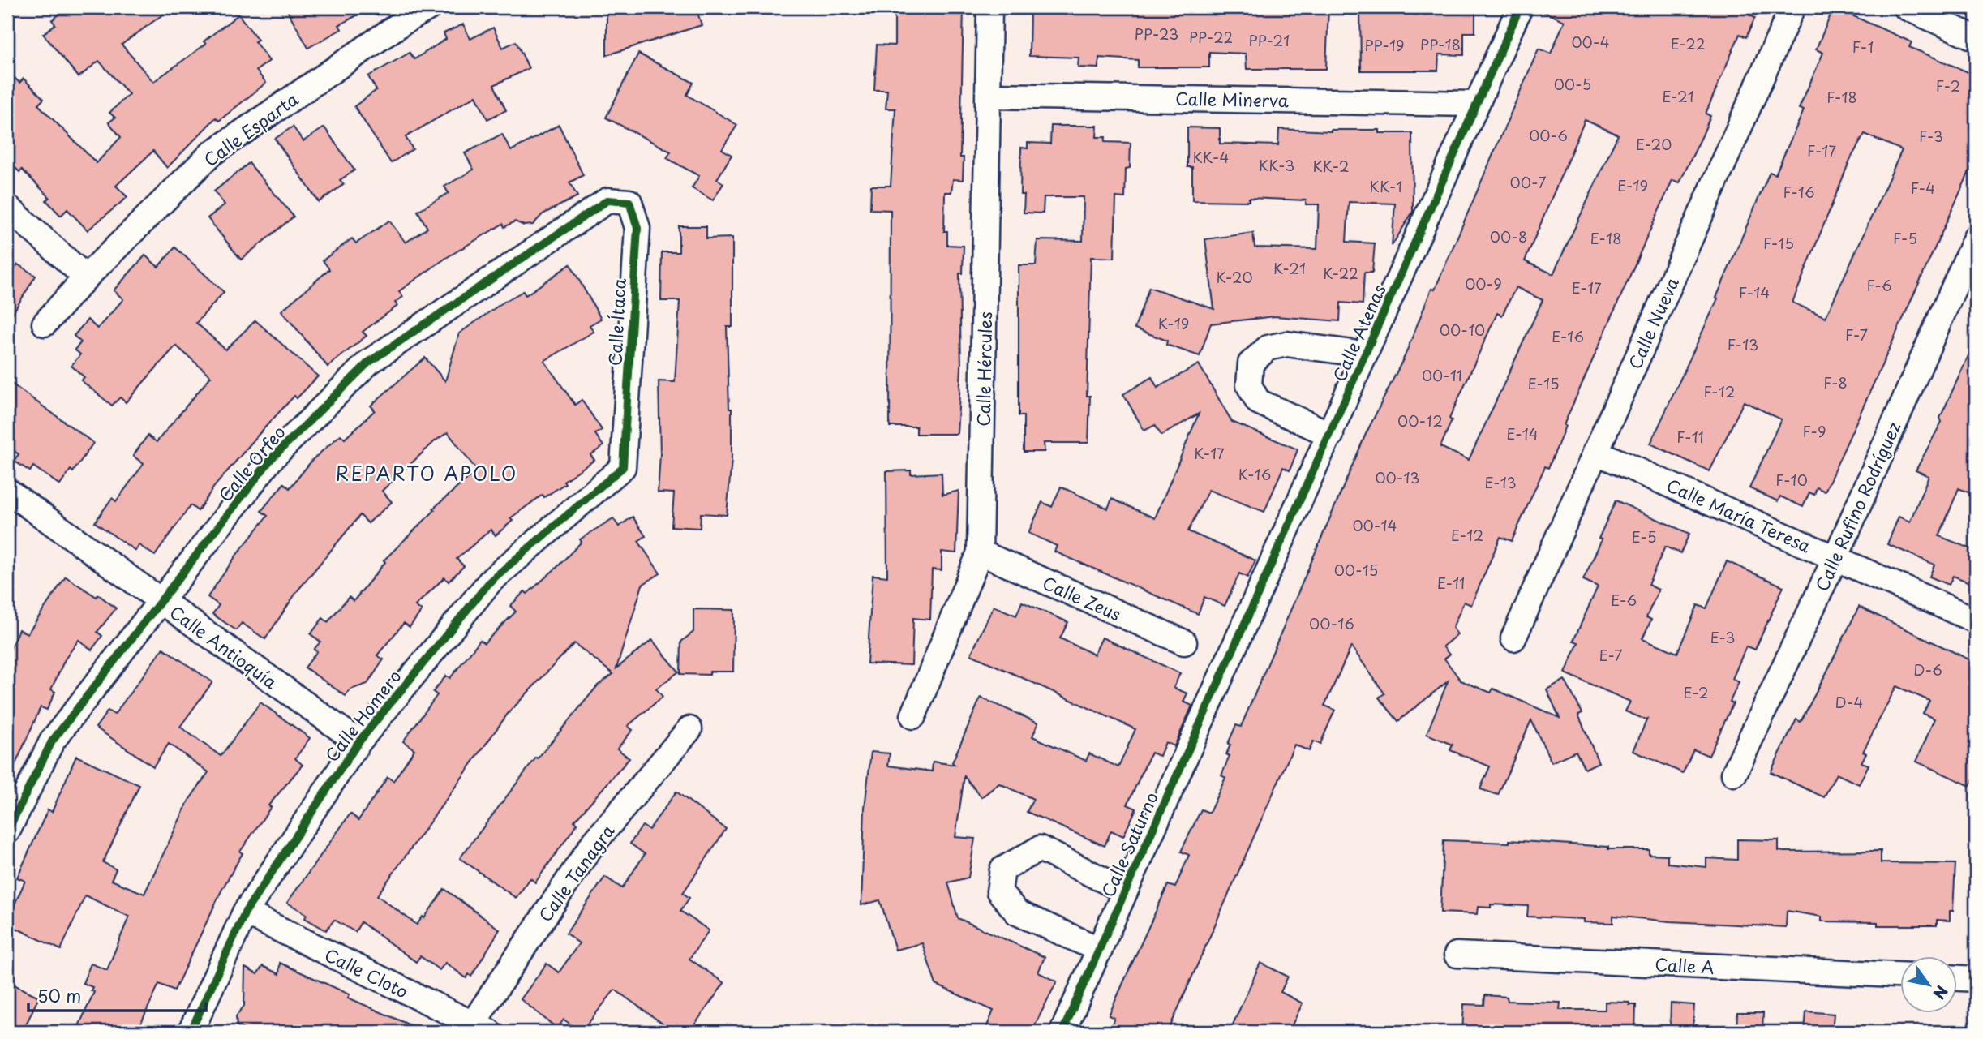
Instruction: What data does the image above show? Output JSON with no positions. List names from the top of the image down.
{
  "streets": {
    "street": [
      "Calle Minerva",
      "Calle Esparta",
      "Calle Ítaca",
      "Calle Nueva",
      "Calle Atenas",
      "Calle Hércules",
      "Calle Orfeo",
      "Calle Rufino Rodríguez",
      "Calle María Teresa",
      "Calle Zeus",
      "Calle Antioquía",
      "Calle Homero",
      "Calle Saturno",
      "Calle Tanagra",
      "Calle A",
      "Calle Cloto"
    ]
  },
  "crossings": [
    ["Calle Minerva", "Calle Atenas"],
    ["Calle Minerva", "Calle Hércules"],
    ["Calle Ítaca", "Calle Orfeo"],
    ["Calle Ítaca", "Calle Homero"],
    ["Calle Nueva", "Calle María Teresa"],
    ["Calle Atenas", "Calle Saturno"],
    ["Calle Hércules", "Calle Zeus"],
    ["Calle Orfeo", "Calle Antioquía"],
    ["Calle Rufino Rodríguez", "Calle María Teresa"],
    ["Calle Antioquía", "Calle Homero"],
    ["Calle Homero", "Calle Cloto"],
    ["Calle Tanagra", "Calle Cloto"]
  ],
  "districts": ["REPARTO APOLO"],
  "house_numbers": [
    "PP-23",
    "PP-22",
    "PP-21",
    "00-4",
    "E-22",
    "PP-18",
    "PP-19",
    "F-1",
    "00-5",
    "F-2",
    "E-21",
    "F-18",
    "00-6",
    "F-3",
    "E-20",
    "F-17",
    "KK-4",
    "KK-3",
    "KK-2",
    "00-7",
    "E-19",
    "KK-1",
    "F-4",
    "F-16",
    "00-8",
    "E-18",
    "F-5",
    "F-15",
    "K-21",
    "K-22",
    "K-20",
    "00-9",
    "F-6",
    "E-17",
    "F-14",
    "K-19",
    "00-10",
    "F-7",
    "E-16",
    "F-13",
    "00-11",
    "F-8",
    "E-15",
    "F-12",
    "00-12",
    "F-9",
    "E-14",
    "F-11",
    "K-17",
    "K-16",
    "00-13",
    "F-10",
    "E-13",
    "00-14",
    "E-12",
    "E-5",
    "00-15",
    "E-11",
    "E-6",
    "00-16",
    "E-3",
    "E-7",
    "D-6",
    "E-2",
    "D-4"
  ],
  "scale_bar": "50 m",
  "north": "bottom right"
}
